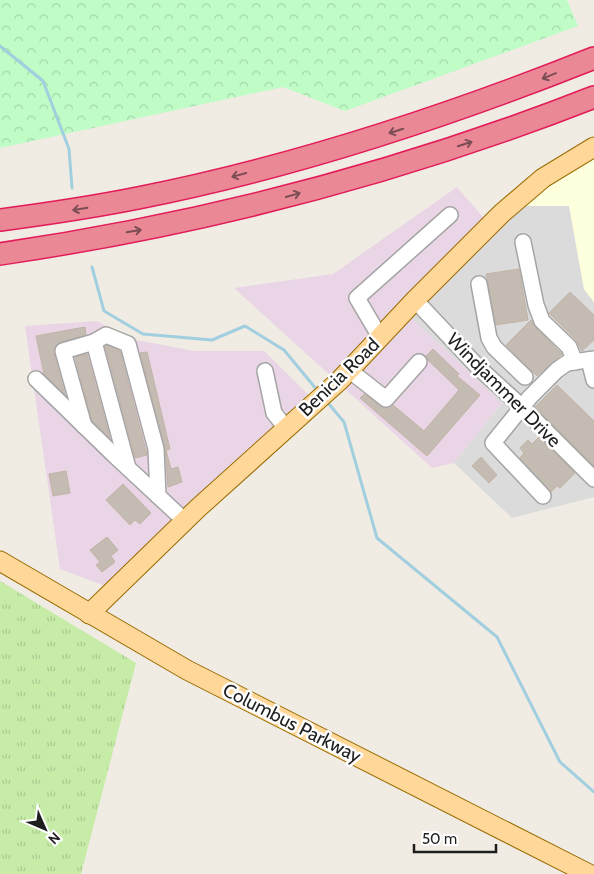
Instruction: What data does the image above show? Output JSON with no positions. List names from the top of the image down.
{
  "streets": {
    "main road": ["Benicia Road", "Columbus Parkway"],
    "street": ["Windjammer Drive"]
  },
  "crossings": [
    ["Benicia Road", "Windjammer Drive"],
    ["Benicia Road", "Columbus Parkway"]
  ],
  "scale_bar": "50 m",
  "north": "bottom right"
}
